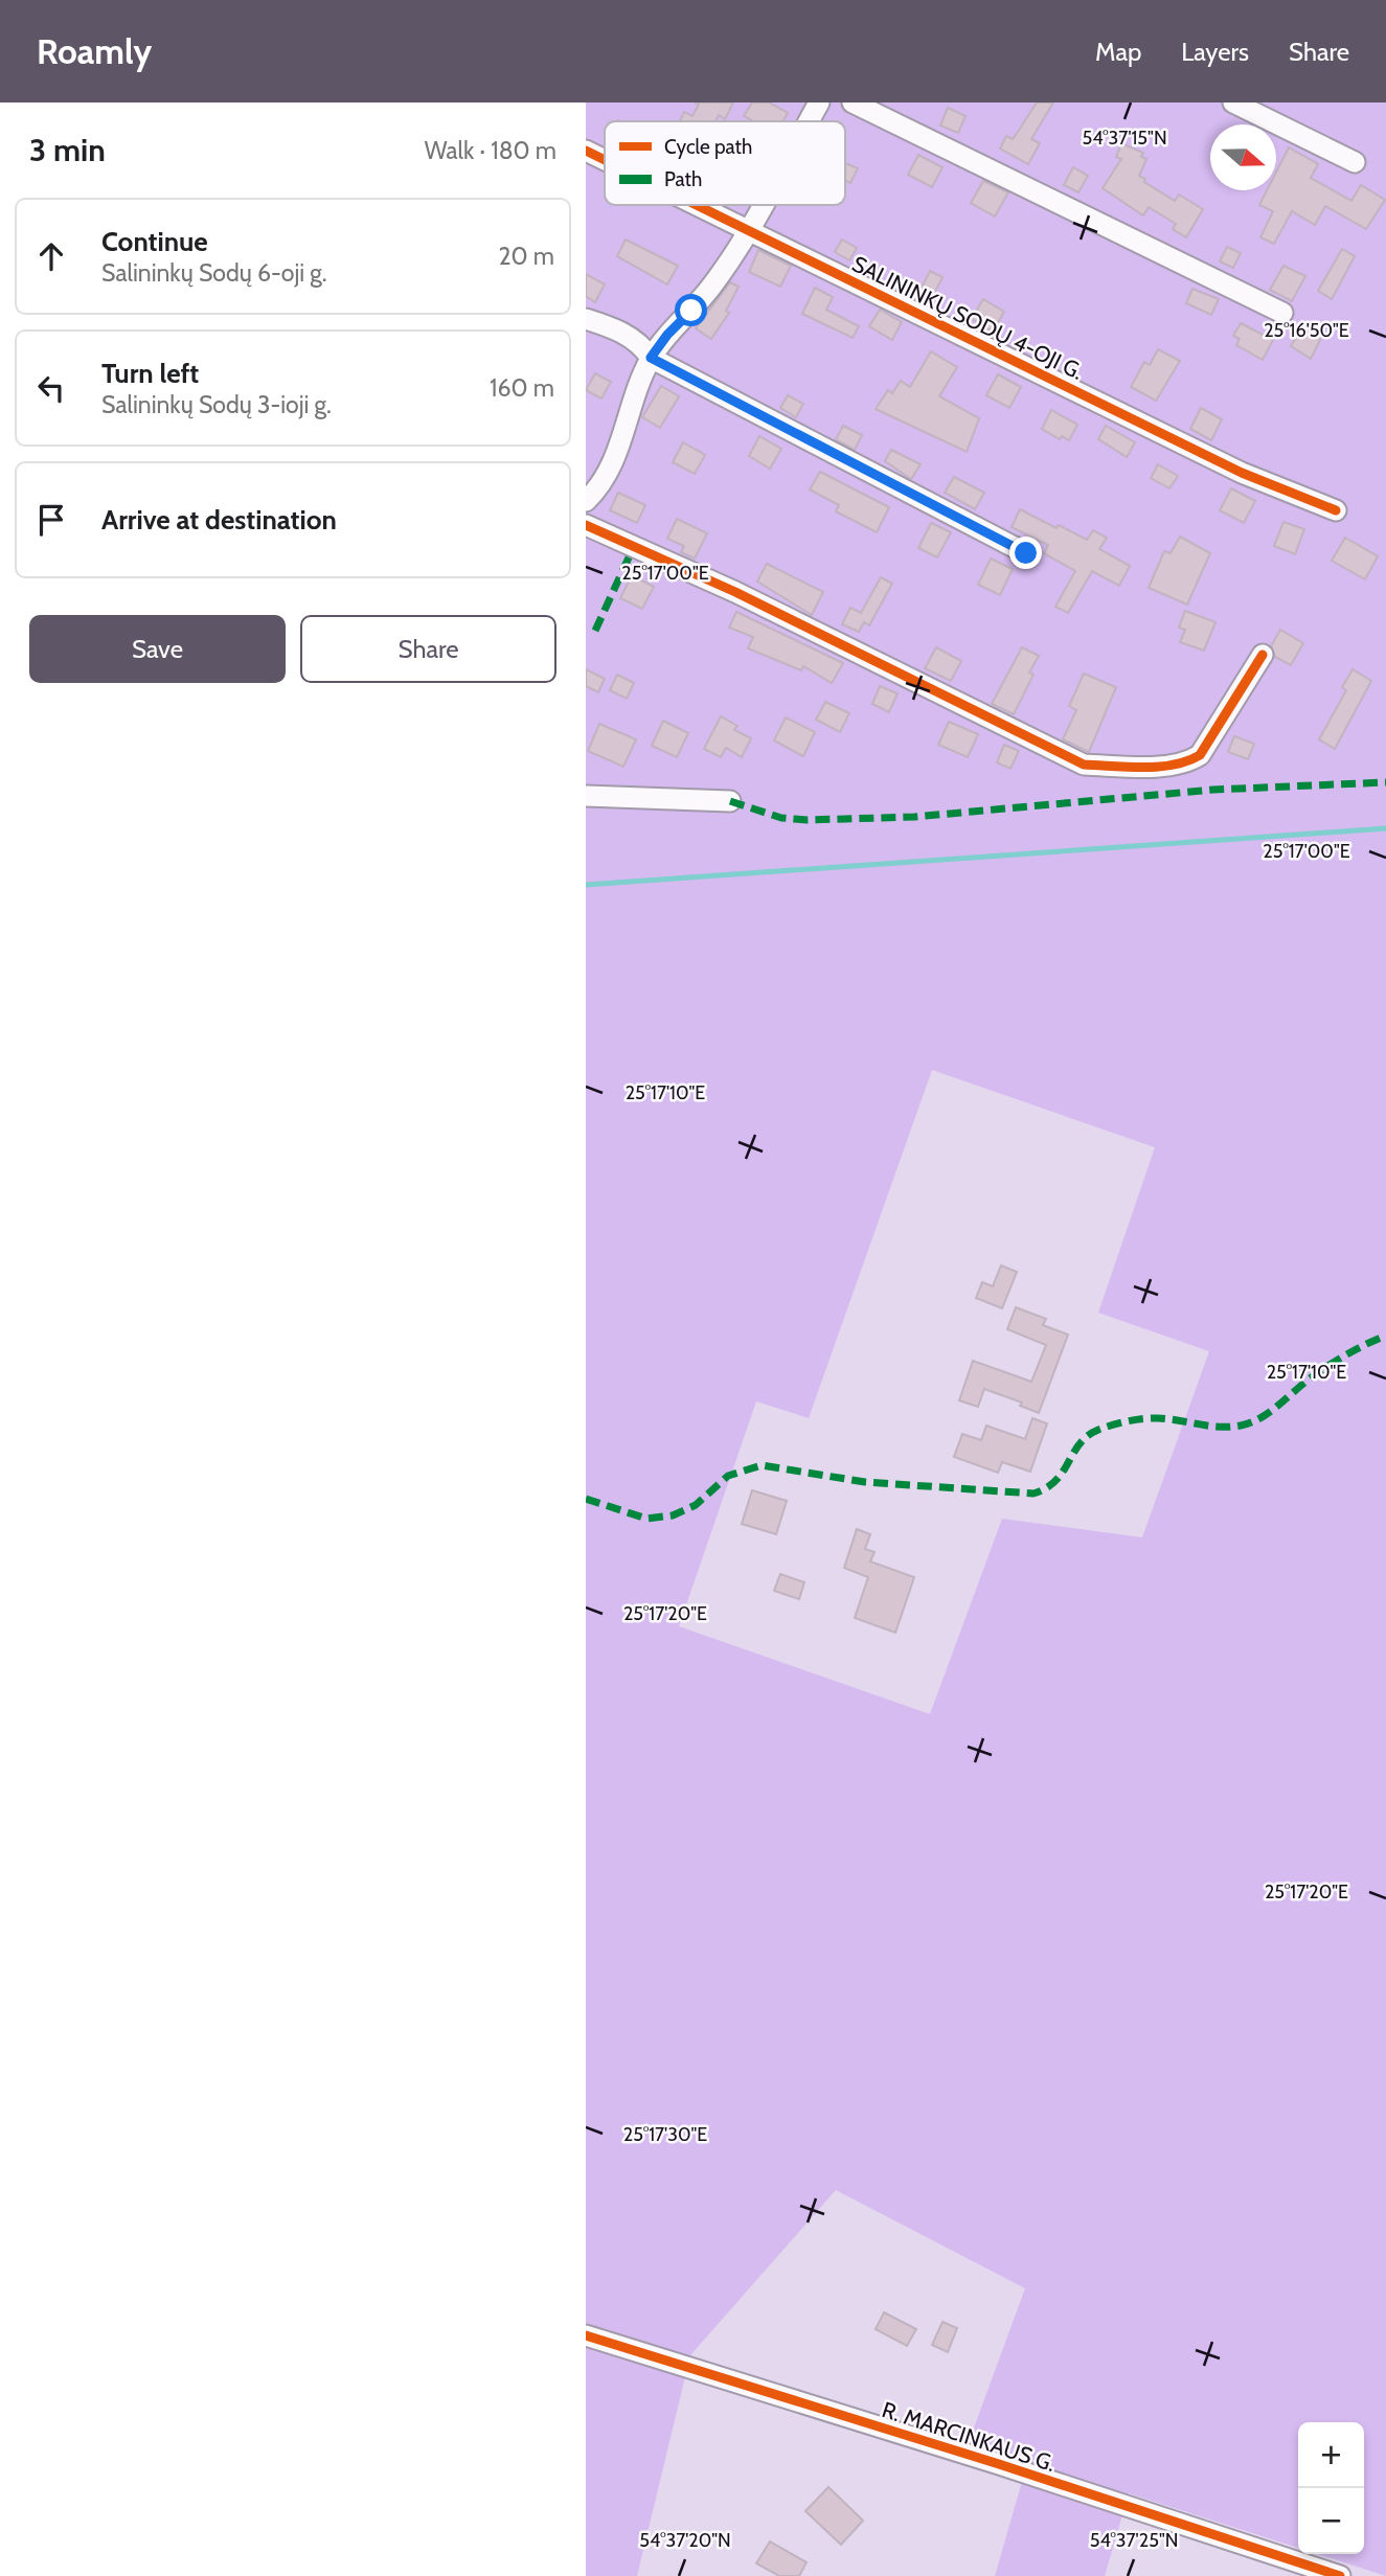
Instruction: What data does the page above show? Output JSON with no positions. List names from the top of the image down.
{
  "streets": {
    "street": ["SALININKŲ SODŲ 4-OJI G.", "R. MARCINKAUS G."]
  },
  "legend": ["Cycle path", "Path"],
  "north": "right",
  "page": {
    "header": "Roamly",
    "nav": ["Map", "Layers", "Share"],
    "heading": ["3 min", "Walk · 180 m"],
    "list": [
      ["Continue", "Salininkų Sodų 6-oji g.", "20 m"],
      ["Turn left", "Salininkų Sodų 3-ioji g.", "160 m"],
      "Arrive at destination"
    ],
    "buttons": ["Save", "Share"],
    "map_buttons": ["+", "−"]
  },
  "coordinates": [
    "54°37'15\"N",
    "25°16'50\"E",
    "25°17'00\"E",
    "25°17'10\"E",
    "25°17'20\"E",
    "25°17'30\"E",
    "54°37'20\"N",
    "54°37'25\"N"
  ]
}
